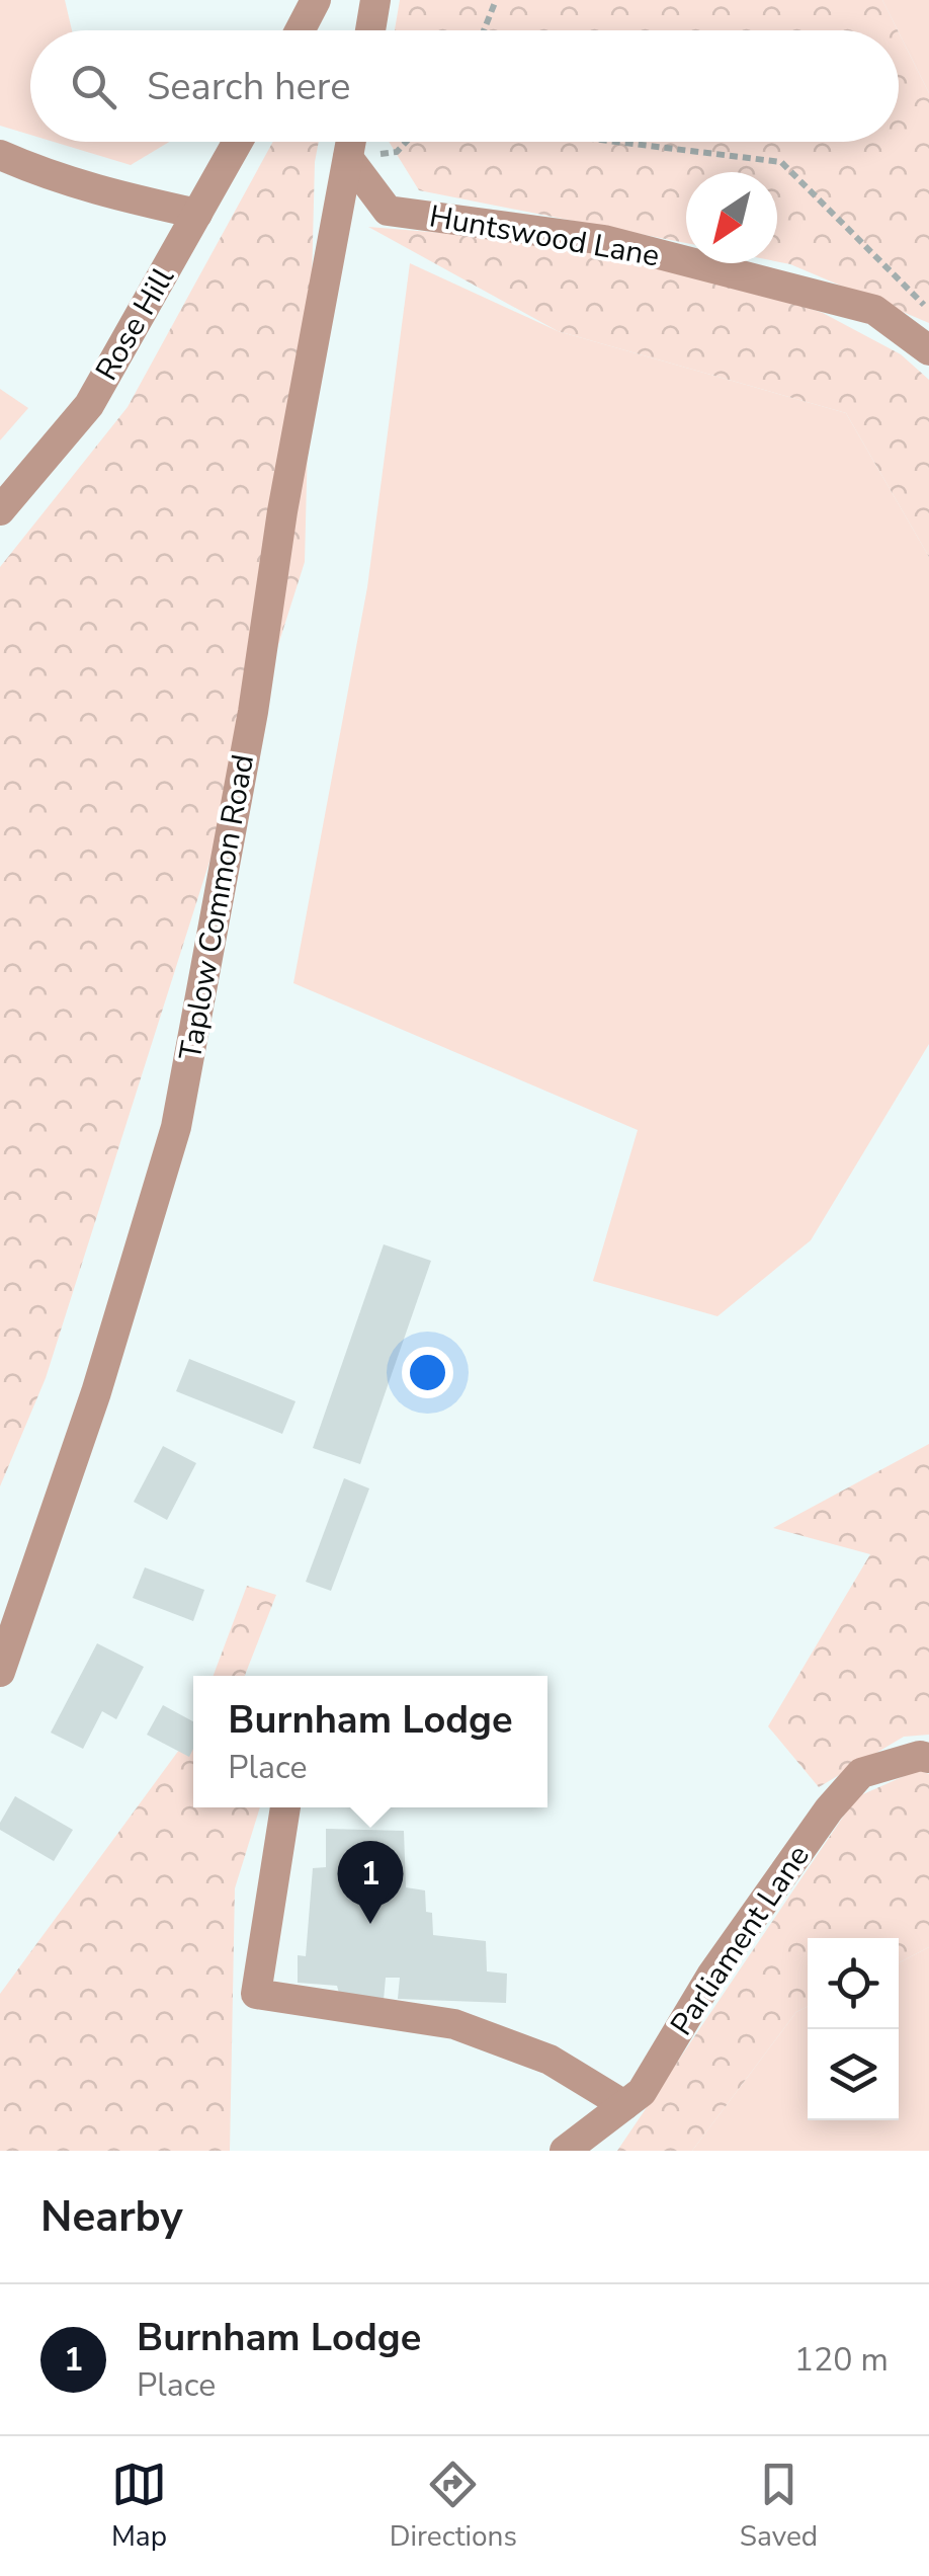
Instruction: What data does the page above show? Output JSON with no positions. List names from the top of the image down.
{
  "streets": {
    "street": [
      "Huntswood Lane",
      "Rose Hill",
      "Taplow Common Road",
      "Parliament Lane"
    ]
  },
  "crossings": [
    ["Huntswood Lane", "Taplow Common Road"]
  ],
  "north": "bottom left",
  "page": {
    "search": "Search here",
    "popup": ["Burnham Lodge", "Place"],
    "pins": "1",
    "heading": "Nearby",
    "list": [
      {
        "mark": "1",
        "name": "Burnham Lodge",
        "note": "Place",
        "value": "120 m"
      }
    ],
    "nav": ["Map", "Directions", "Saved"]
  }
}
